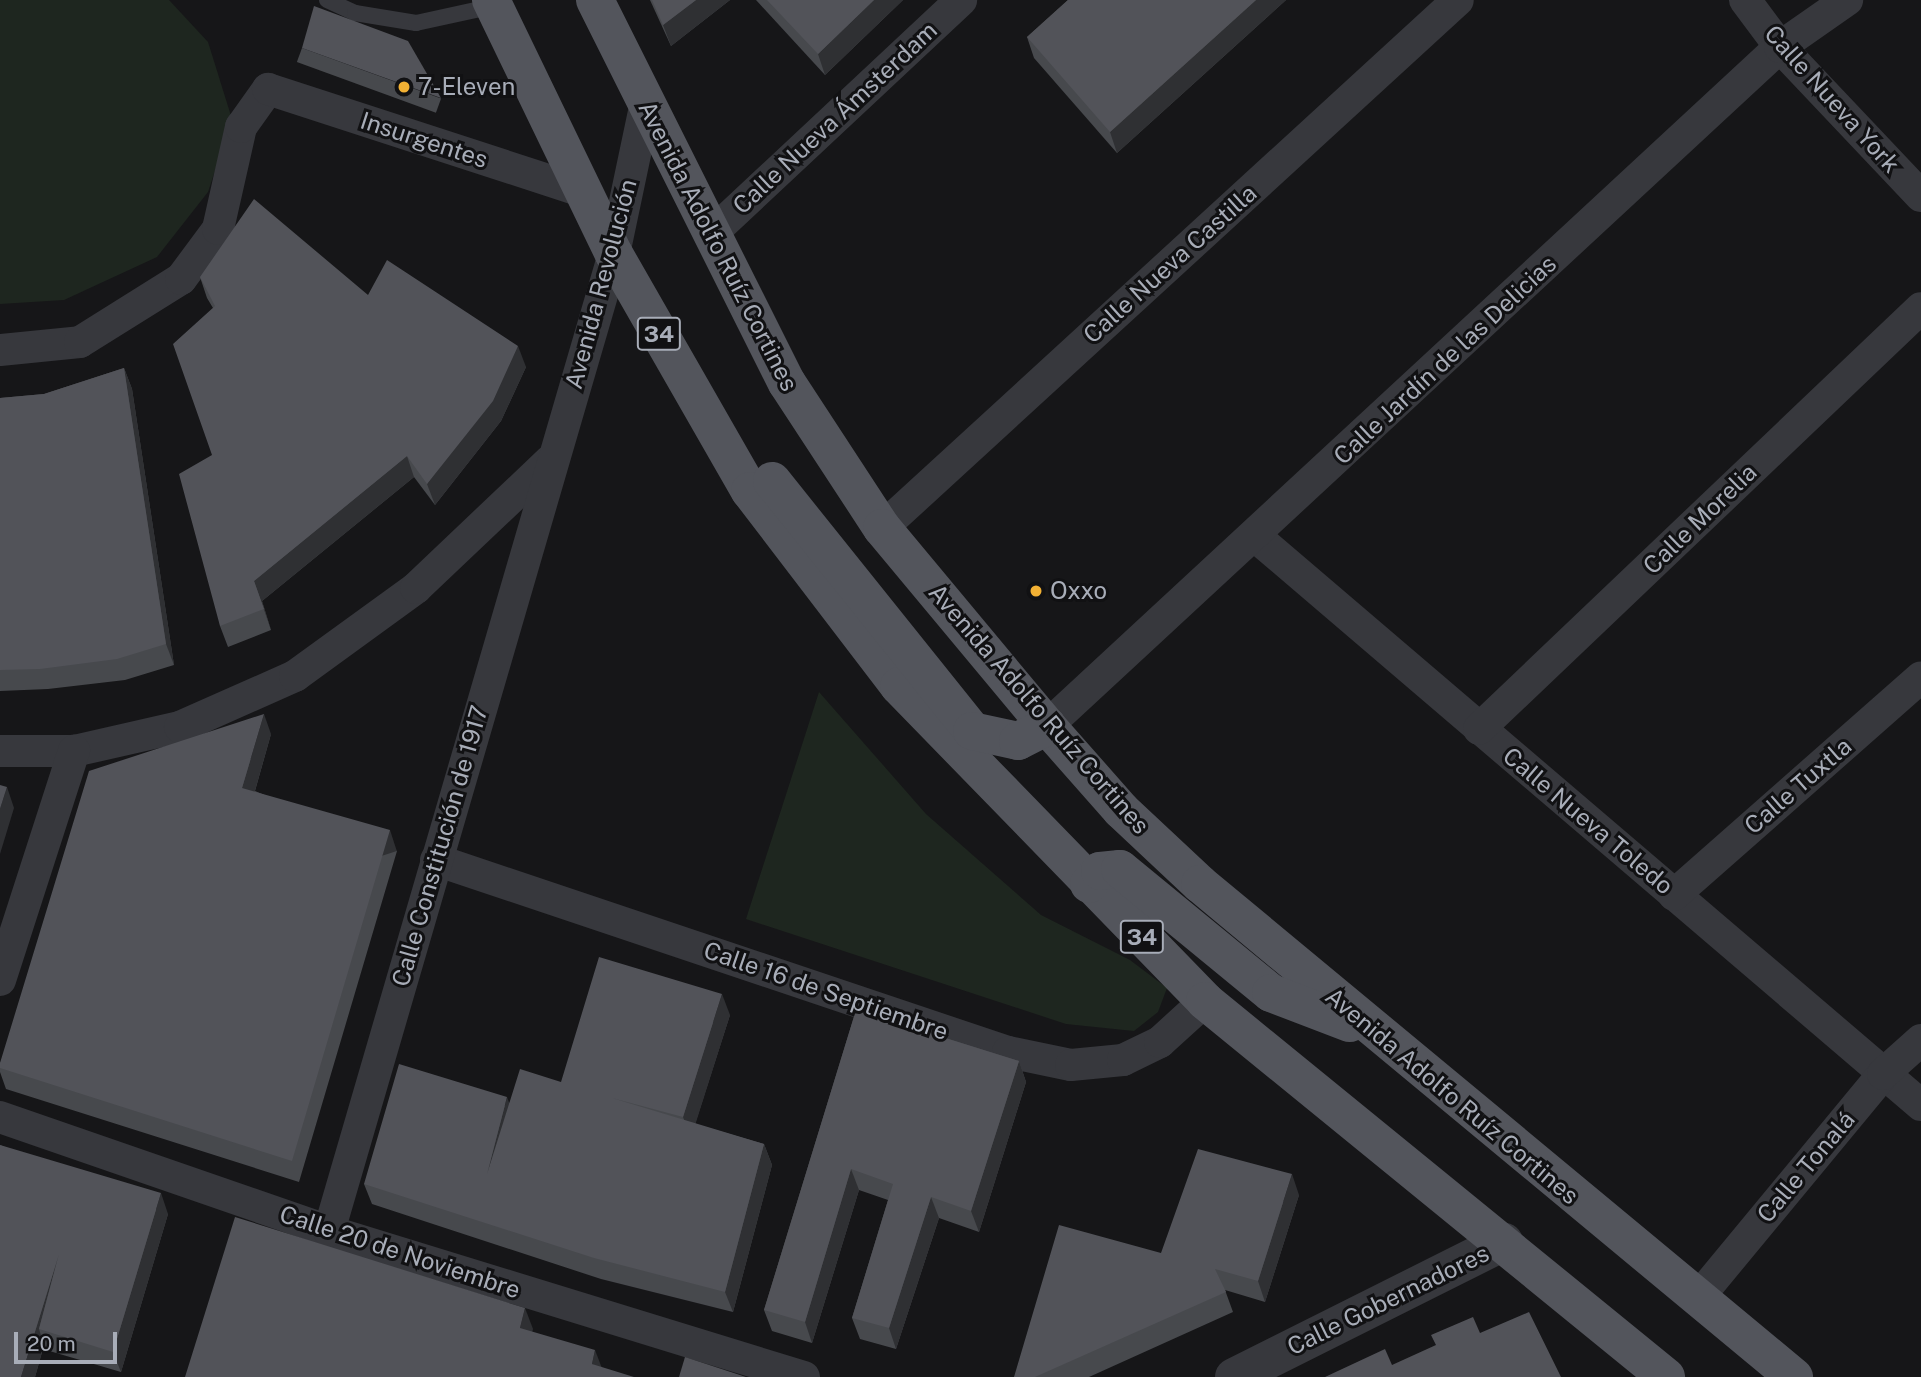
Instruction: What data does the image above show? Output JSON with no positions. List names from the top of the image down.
{
  "streets": {
    "main road": ["Avenida Adolfo Ruíz Cortines", "34"],
    "street": [
      "Calle Nueva York",
      "Calle Nueva Ámsterdam",
      "Insurgentes",
      "Calle Nueva Castilla",
      "Avenida Revolución",
      "Calle Jardín de las Delicias",
      "Calle Morelia",
      "Calle Tuxtla",
      "Calle Nueva Toledo",
      "Calle Constitución de 1917",
      "Calle 16 de Septiembre",
      "Calle Tonalá",
      "Calle 20 de Noviembre",
      "Calle Gobernadores"
    ]
  },
  "crossings": [
    ["Calle Nueva York", "Calle Jardín de las Delicias"],
    ["Calle Nueva Ámsterdam", "Avenida Adolfo Ruíz Cortines"],
    ["Insurgentes", "34"],
    ["Avenida Adolfo Ruíz Cortines", "Calle Nueva Castilla"],
    ["Avenida Adolfo Ruíz Cortines", "Avenida Revolución"],
    ["Avenida Adolfo Ruíz Cortines", "Calle Jardín de las Delicias"],
    ["Avenida Adolfo Ruíz Cortines", "Calle Tonalá"],
    ["Avenida Revolución", "34"],
    ["Avenida Revolución", "Calle Constitución de 1917"],
    ["34", "Calle 16 de Septiembre"],
    ["34", "Calle Gobernadores"],
    ["Calle Jardín de las Delicias", "Calle Nueva Toledo"],
    ["Calle Morelia", "Calle Nueva Toledo"],
    ["Calle Tuxtla", "Calle Nueva Toledo"],
    ["Calle Nueva Toledo", "Calle Tonalá"],
    ["Calle Constitución de 1917", "Calle 16 de Septiembre"],
    ["Calle Constitución de 1917", "Calle 20 de Noviembre"]
  ],
  "places": ["7-Eleven", "Oxxo"],
  "scale_bar": "20 m"
}
